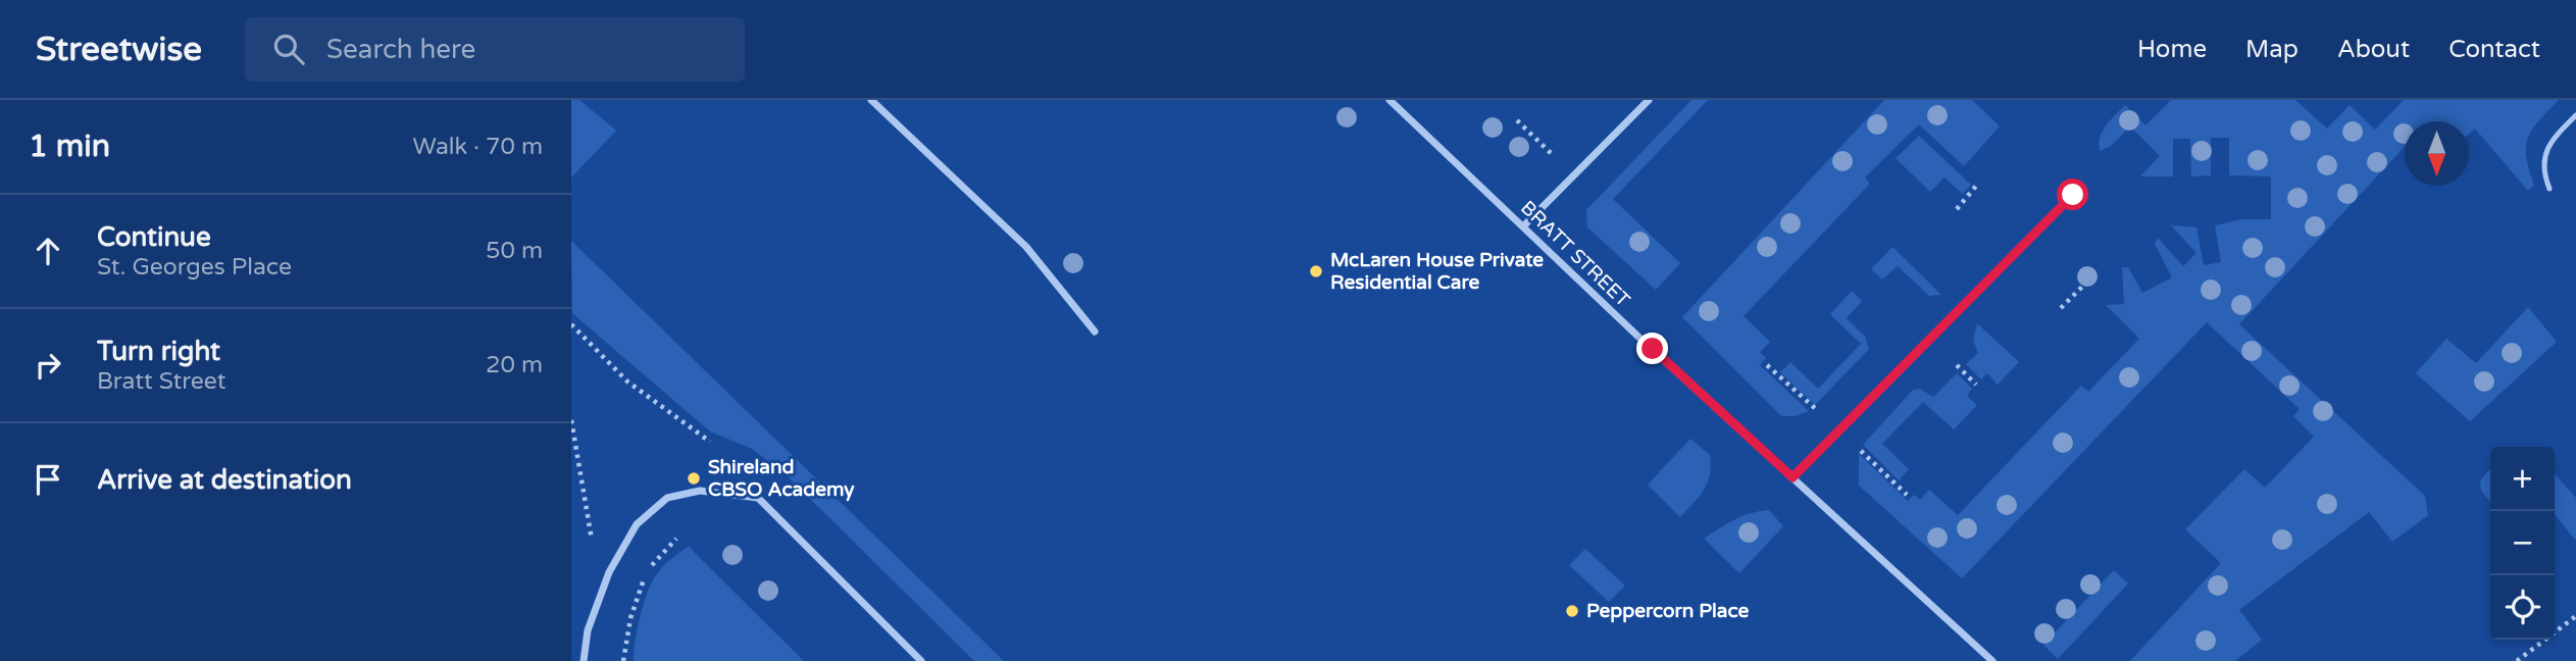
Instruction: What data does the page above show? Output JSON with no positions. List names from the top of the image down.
{
  "streets": {
    "street": ["BRATT STREET"]
  },
  "places": ["McLaren House Private Residential Care", "Shireland CBSO Academy", "Peppercorn Place"],
  "north": "bottom",
  "page": {
    "header": "Streetwise",
    "search": "Search here",
    "nav": [
      "Home",
      "Map",
      "About",
      "Contact"
    ],
    "heading": ["1 min", "Walk · 70 m"],
    "list": [
      ["Continue", "St. Georges Place", "50 m"],
      ["Turn right", "Bratt Street", "20 m"],
      "Arrive at destination"
    ],
    "map_buttons": ["+", "−"]
  }
}
